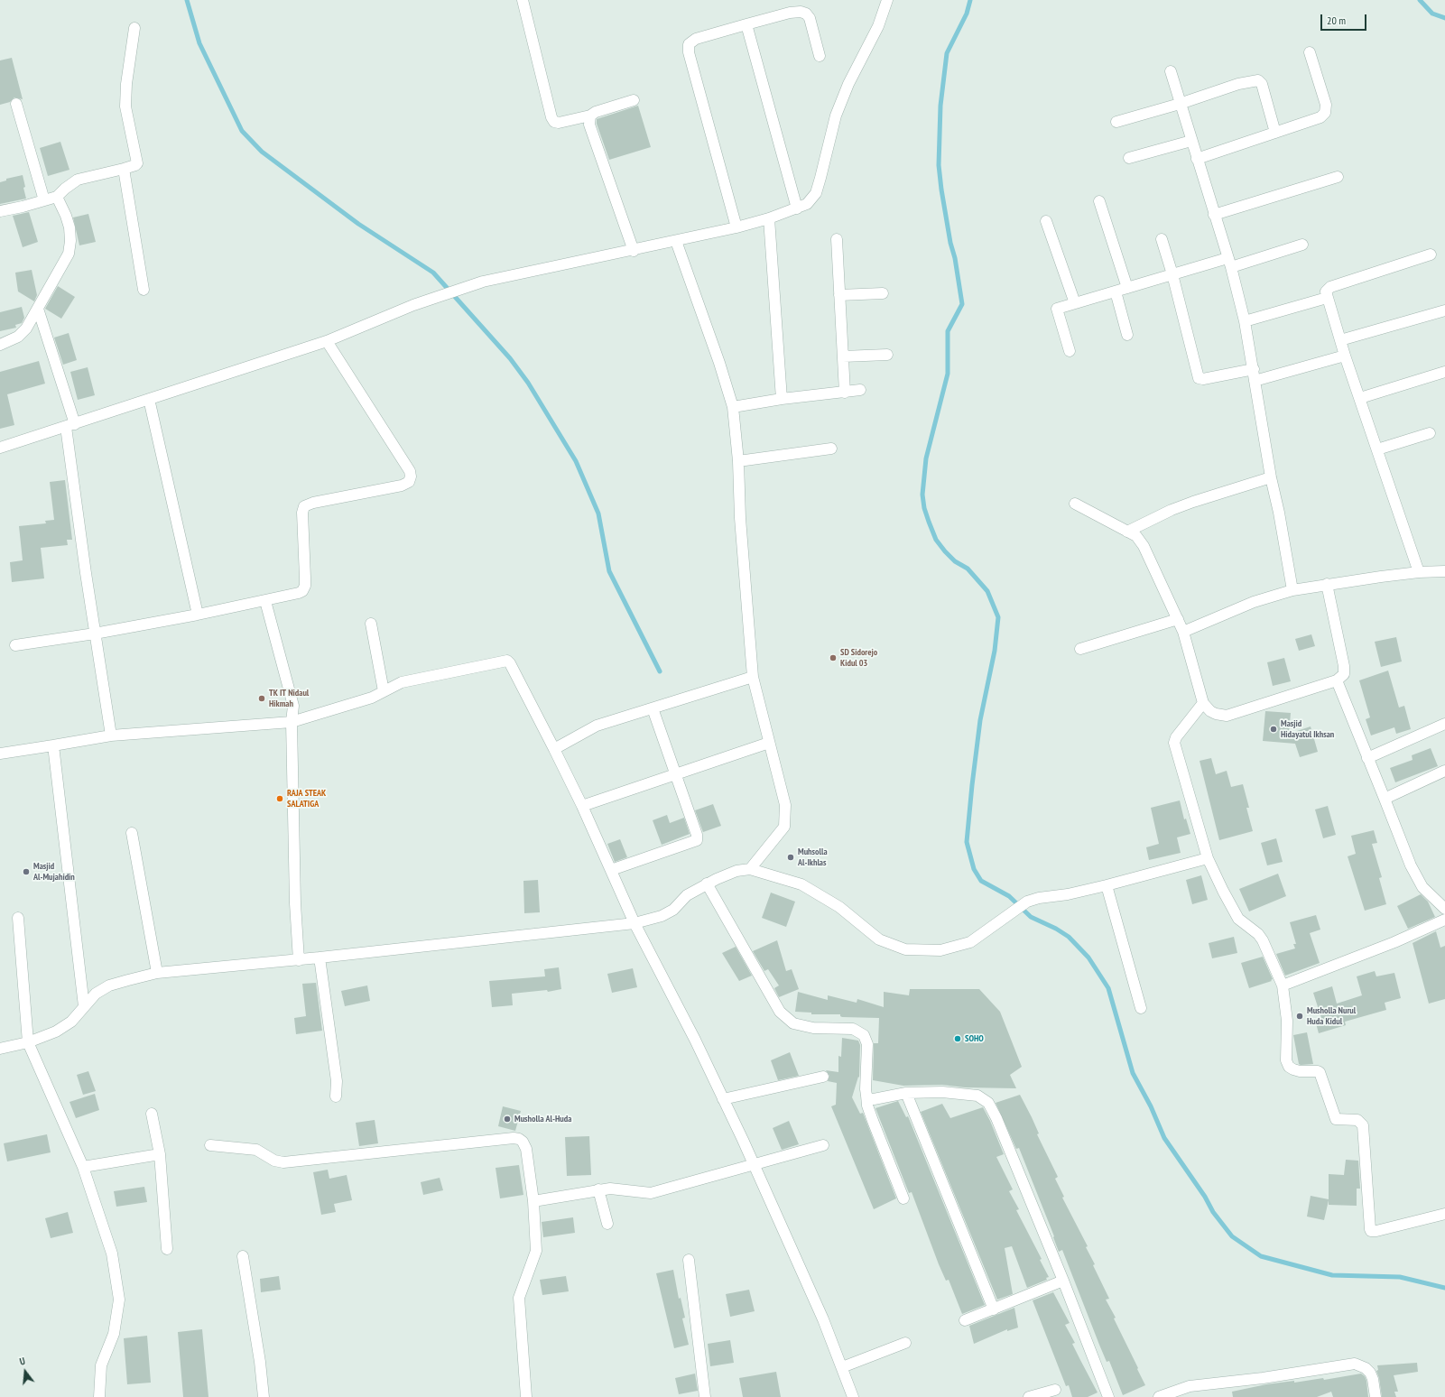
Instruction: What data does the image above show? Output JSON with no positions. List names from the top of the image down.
{
  "places": [
    "SD Sidorejo Kidul 03",
    "TK IT Nidaul Hikmah",
    "Masjid Hidayatul Ikhsan",
    "RAJA STEAK SALATIGA",
    "Muhsolla Al-Ikhlas",
    "Masjid Al-Mujahidin",
    "Musholla Nurul Huda Kidul",
    "SOHO",
    "Musholla Al-Huda"
  ],
  "scale_bar": "20 m",
  "north": "top"
}
